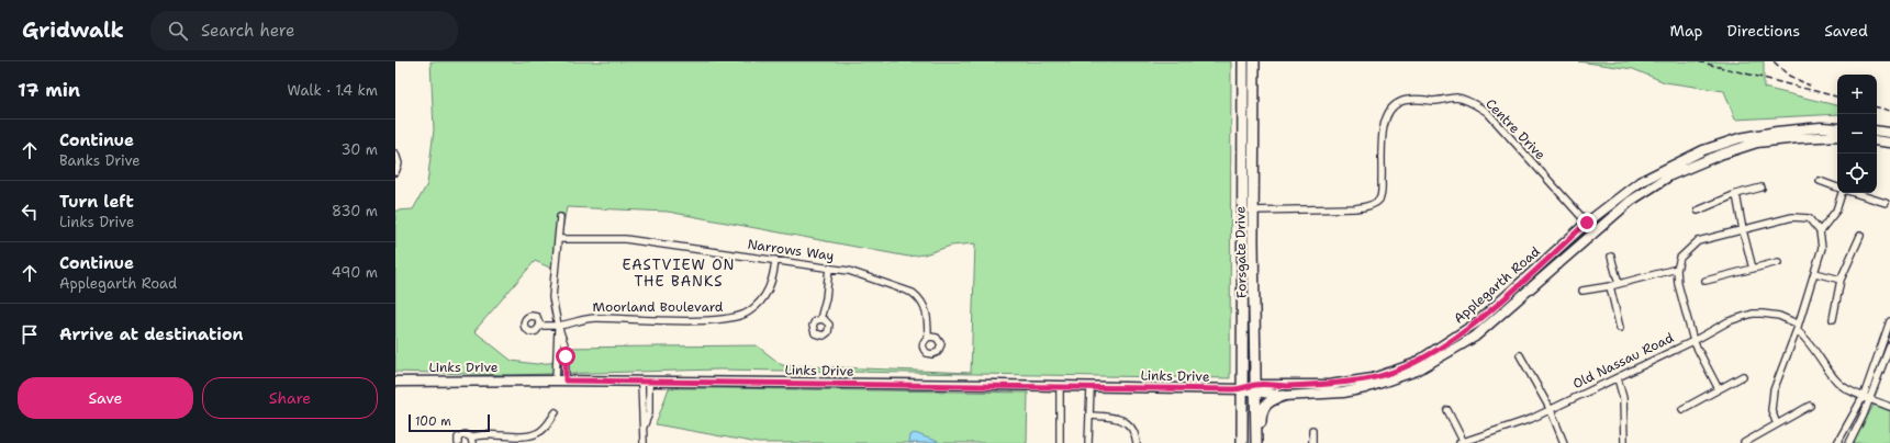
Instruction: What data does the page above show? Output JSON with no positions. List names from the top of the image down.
{
  "streets": {
    "main road": ["Forsgate Drive", "Applegarth Road", "Links Drive"],
    "street": [
      "Centre Drive",
      "Narrows Way",
      "Moorland Boulevard",
      "Old Nassau Road"
    ]
  },
  "crossings": [
    ["Centre Drive", "Forsgate Drive"],
    ["Centre Drive", "Applegarth Road"],
    ["Narrows Way", "Moorland Boulevard"],
    ["Forsgate Drive", "Applegarth Road"],
    ["Forsgate Drive", "Links Drive"],
    ["Applegarth Road", "Links Drive"]
  ],
  "districts": ["EASTVIEW ON THE BANKS"],
  "scale_bar": "100 m",
  "page": {
    "header": "Gridwalk",
    "search": "Search here",
    "nav": ["Map", "Directions", "Saved"],
    "heading": ["17 min", "Walk · 1.4 km"],
    "map_buttons": ["+", "−"],
    "list": [
      ["Continue", "Banks Drive", "30 m"],
      ["Turn left", "Links Drive", "830 m"],
      ["Continue", "Applegarth Road", "490 m"],
      "Arrive at destination"
    ],
    "buttons": ["Save", "Share"],
    "scale": "100 m"
  }
}
